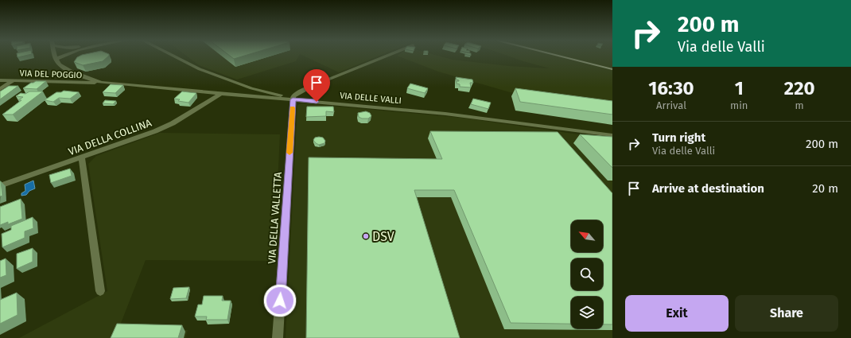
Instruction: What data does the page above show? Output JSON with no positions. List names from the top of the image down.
{
  "streets": {
    "street": [
      "VIA DEL POGGIO",
      "VIA DELLE VALLI",
      "VIA DELLA COLLINA",
      "VIA DELLA VALLETTA"
    ]
  },
  "crossings": [
    ["VIA DEL POGGIO", "VIA DELLE VALLI"],
    ["VIA DELLE VALLI", "VIA DELLA COLLINA"],
    ["VIA DELLE VALLI", "VIA DELLA VALLETTA"]
  ],
  "places": ["DSV"],
  "north": "top left",
  "page": {
    "turn": ["200 m", "Via delle Valli"],
    "eta": [
      "16:30",
      "Arrival",
      "1",
      "min",
      "220",
      "m"
    ],
    "list": [
      {
        "name": "Turn right",
        "note": "Via delle Valli",
        "value": "200 m"
      },
      {
        "name": "Arrive at destination",
        "value": "20 m"
      }
    ],
    "buttons": ["Exit", "Share"]
  }
}
